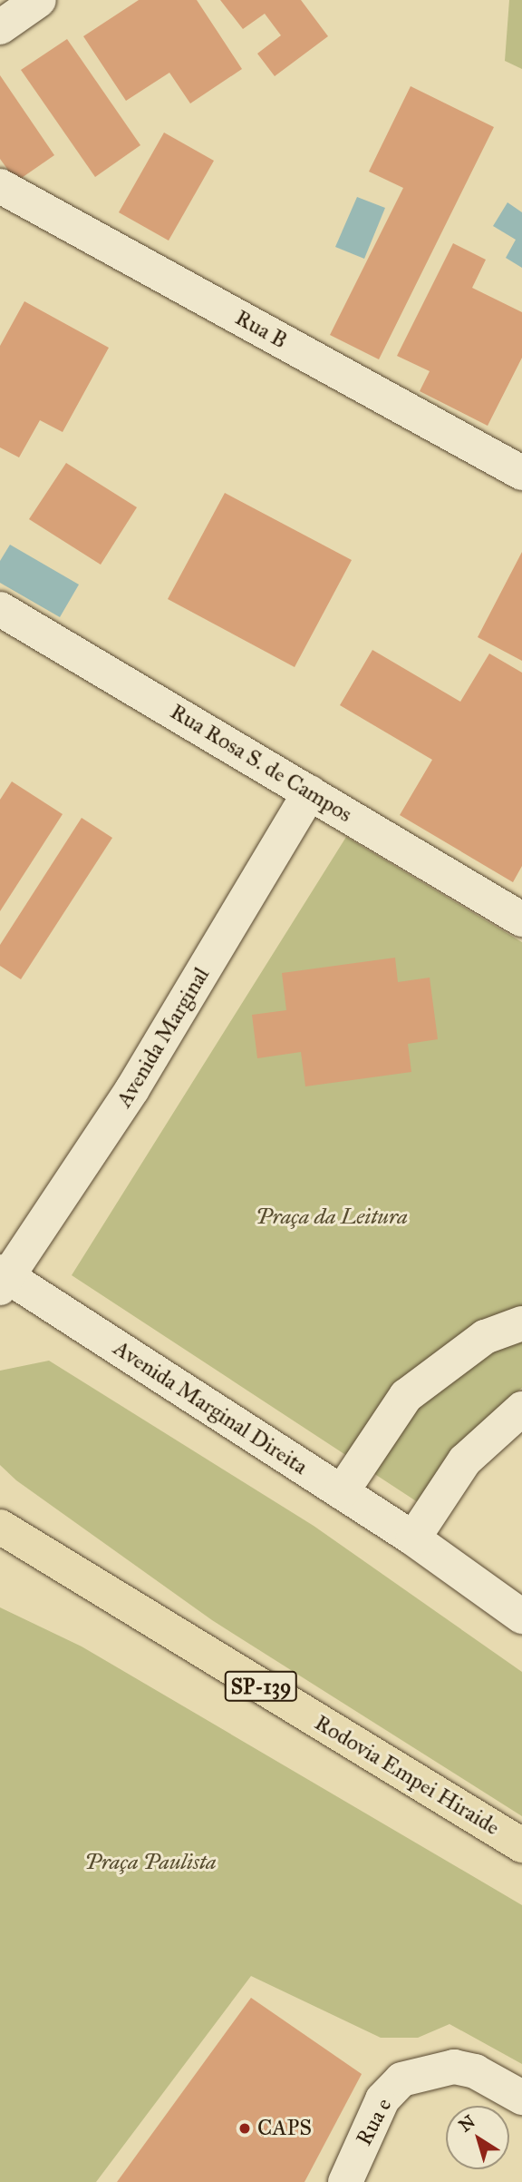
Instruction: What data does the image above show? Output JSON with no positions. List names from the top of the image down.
{
  "streets": {
    "main road": ["SP-139", "Rodovia Empei Hiraide"],
    "street": [
      "Rua B",
      "Rua Rosa S. de Campos",
      "Avenida Marginal",
      "Avenida Marginal Direita",
      "Rua e"
    ]
  },
  "crossings": [
    ["Rua Rosa S. de Campos", "Avenida Marginal"],
    ["Avenida Marginal", "Avenida Marginal Direita"]
  ],
  "parks": ["Praça da Leitura", "Praça Paulista"],
  "places": ["CAPS"],
  "north": "top left"
}
